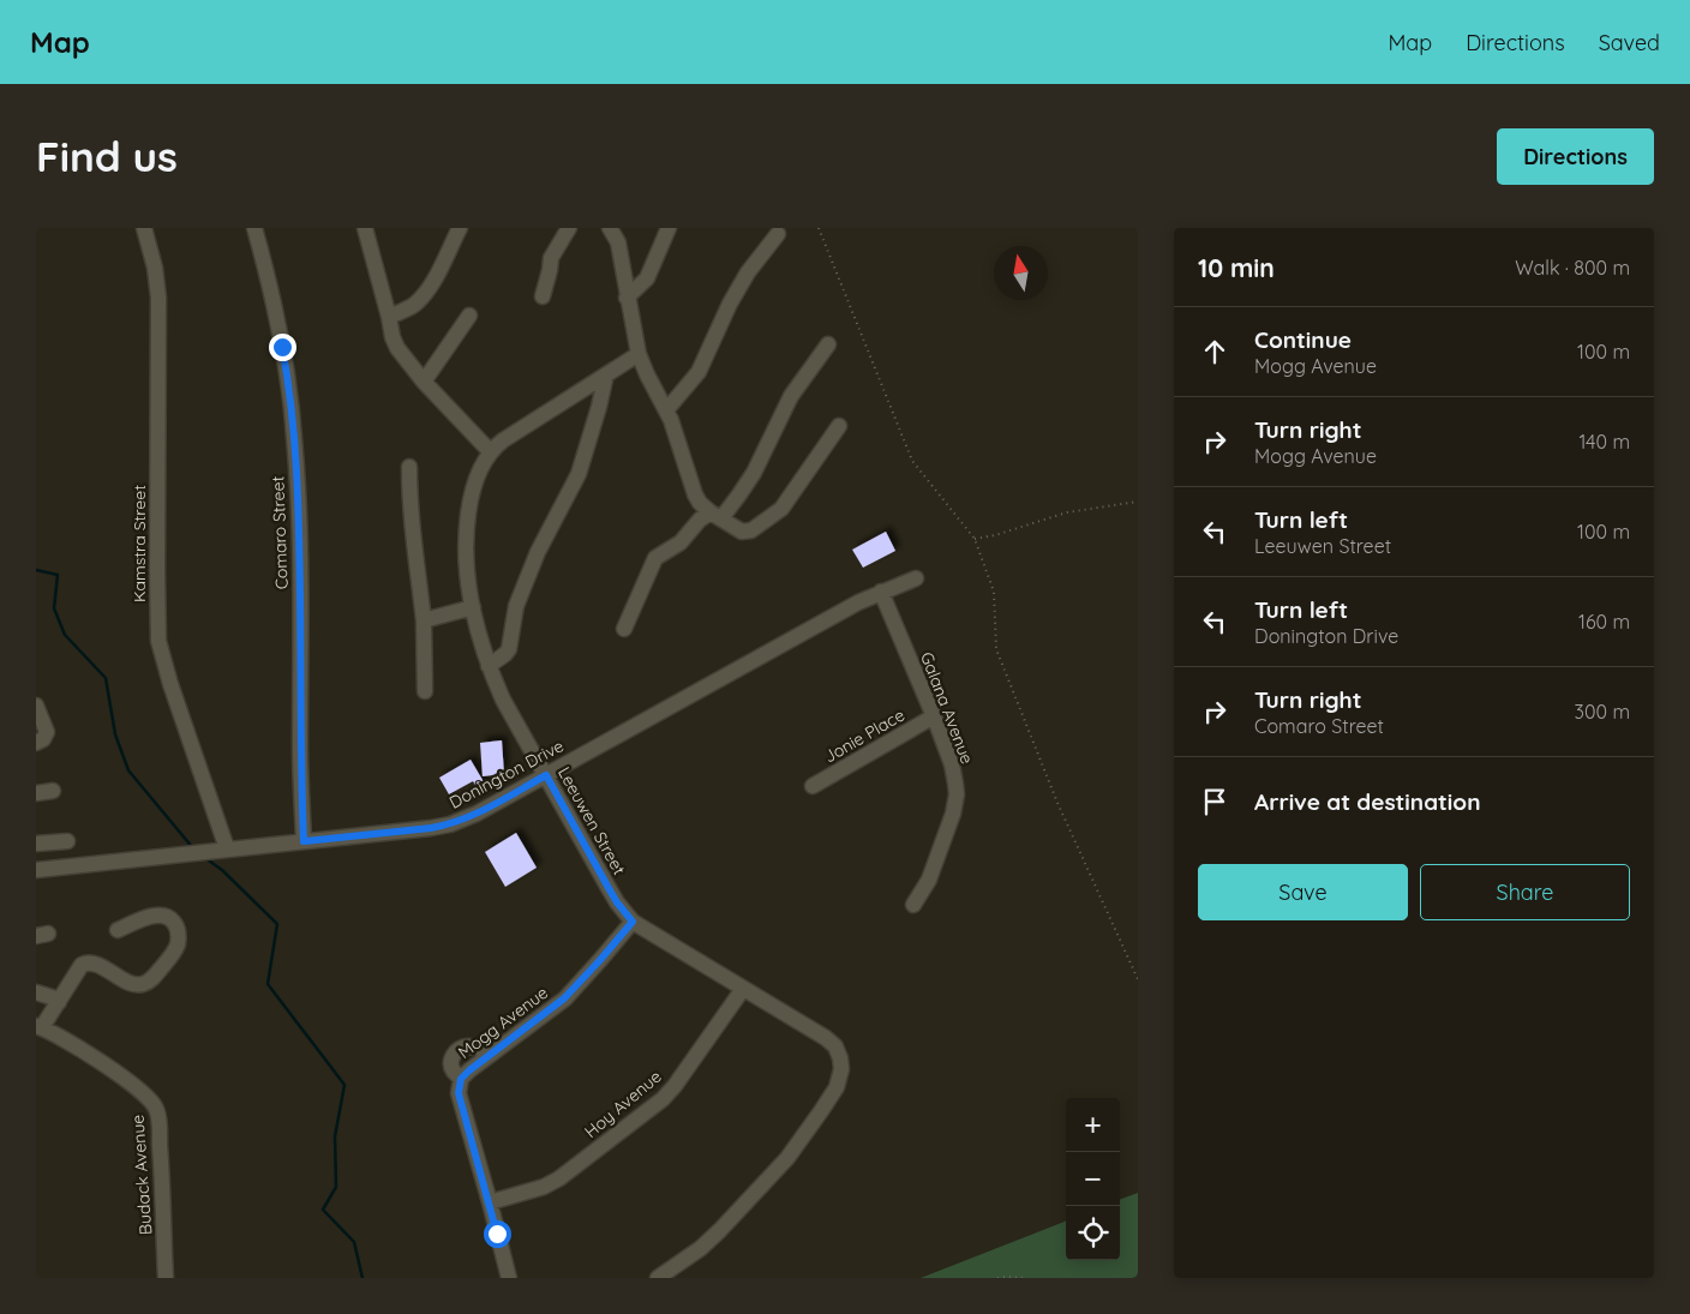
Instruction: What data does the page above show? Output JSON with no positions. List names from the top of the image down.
{
  "streets": {
    "street": [
      "Comaro Street",
      "Kamstra Street",
      "Galana Avenue",
      "Jonie Place",
      "Donington Drive",
      "Leeuwen Street",
      "Mogg Avenue",
      "Hoy Avenue",
      "Budack Avenue"
    ]
  },
  "crossings": [
    ["Comaro Street", "Donington Drive"],
    ["Kamstra Street", "Donington Drive"],
    ["Galana Avenue", "Jonie Place"],
    ["Galana Avenue", "Donington Drive"],
    ["Donington Drive", "Leeuwen Street"],
    ["Leeuwen Street", "Mogg Avenue"],
    ["Leeuwen Street", "Hoy Avenue"],
    ["Mogg Avenue", "Hoy Avenue"]
  ],
  "north": "top",
  "page": {
    "header": "Map",
    "nav": ["Map", "Directions", "Saved"],
    "buttons": [
      "Directions",
      ["Save", "Share"]
    ],
    "title": "Find us",
    "heading": ["10 min", "Walk · 800 m"],
    "list": [
      ["Continue", "Mogg Avenue", "100 m"],
      ["Turn right", "Mogg Avenue", "140 m"],
      ["Turn left", "Leeuwen Street", "100 m"],
      ["Turn left", "Donington Drive", "160 m"],
      ["Turn right", "Comaro Street", "300 m"],
      "Arrive at destination"
    ],
    "map_buttons": ["+", "−"]
  }
}
